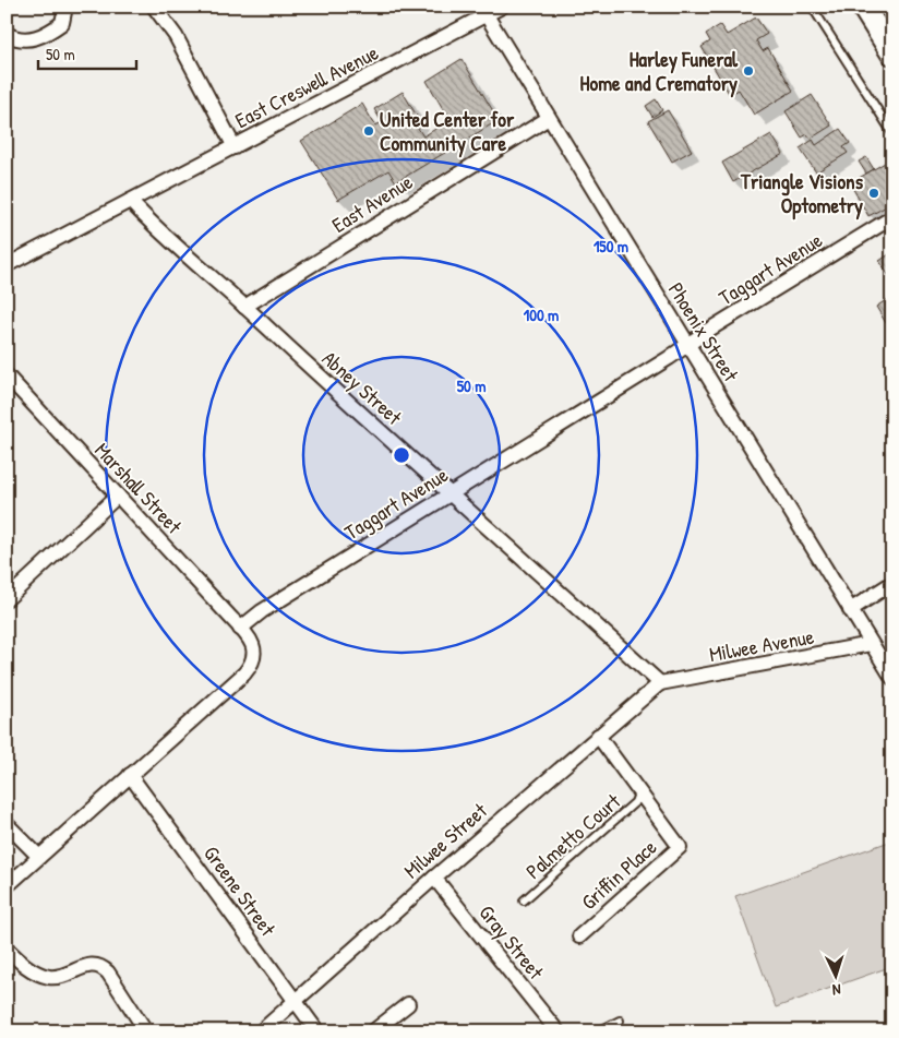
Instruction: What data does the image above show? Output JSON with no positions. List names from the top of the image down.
{
  "streets": {
    "street": [
      "East Creswell Avenue",
      "East Avenue",
      "Taggart Avenue",
      "Phoenix Street",
      "Abney Street",
      "Marshall Street",
      "Milwee Avenue",
      "Milwee Street",
      "Griffin Place",
      "Greene Street",
      "Gray Street"
    ],
    "lane": ["Palmetto Court"]
  },
  "crossings": [
    ["East Creswell Avenue", "Phoenix Street"],
    ["East Creswell Avenue", "Abney Street"],
    ["East Avenue", "Phoenix Street"],
    ["East Avenue", "Abney Street"],
    ["Taggart Avenue", "Phoenix Street"],
    ["Taggart Avenue", "Abney Street"],
    ["Taggart Avenue", "Marshall Street"],
    ["Phoenix Street", "Milwee Avenue"],
    ["Abney Street", "Milwee Avenue"],
    ["Abney Street", "Milwee Street"],
    ["Milwee Avenue", "Milwee Street"],
    ["Palmetto Court", "Griffin Place"],
    ["Milwee Street", "Griffin Place"],
    ["Milwee Street", "Greene Street"],
    ["Milwee Street", "Gray Street"]
  ],
  "places": ["Harley Funeral Home and Crematory", "United Center for Community Care", "Triangle Visions Optometry"],
  "scale_bar": "50 m",
  "north": "bottom",
  "rings": ["150 m", "100 m", "50 m"]
}
